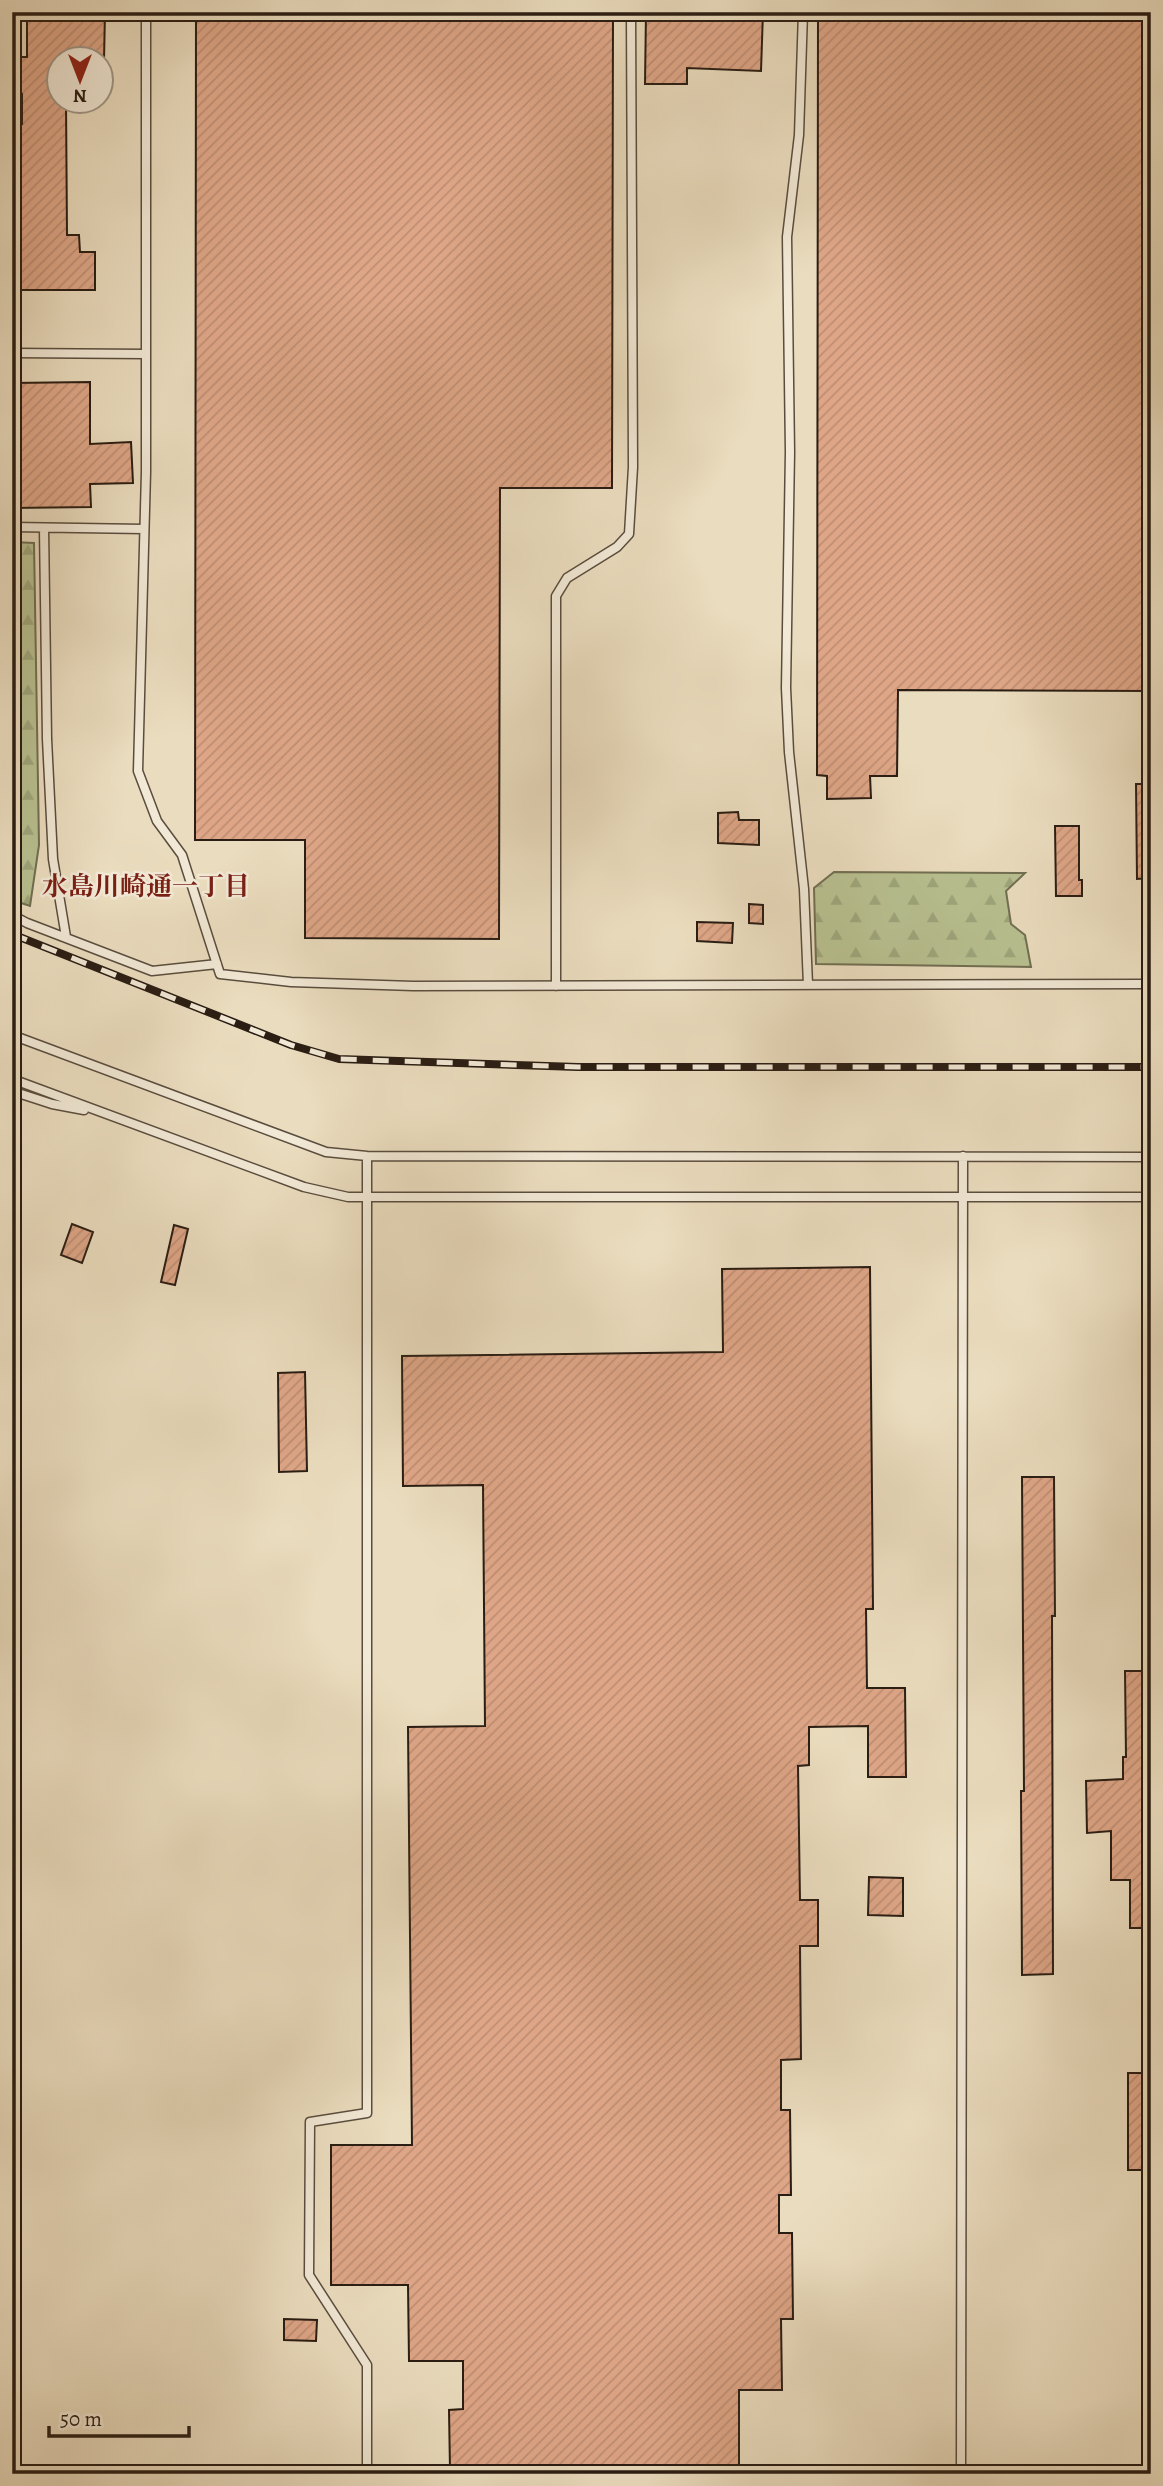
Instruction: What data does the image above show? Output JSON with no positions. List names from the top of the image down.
{
  "districts": ["水島川崎通一丁目"],
  "scale_bar": "50 m",
  "north": "bottom"
}
